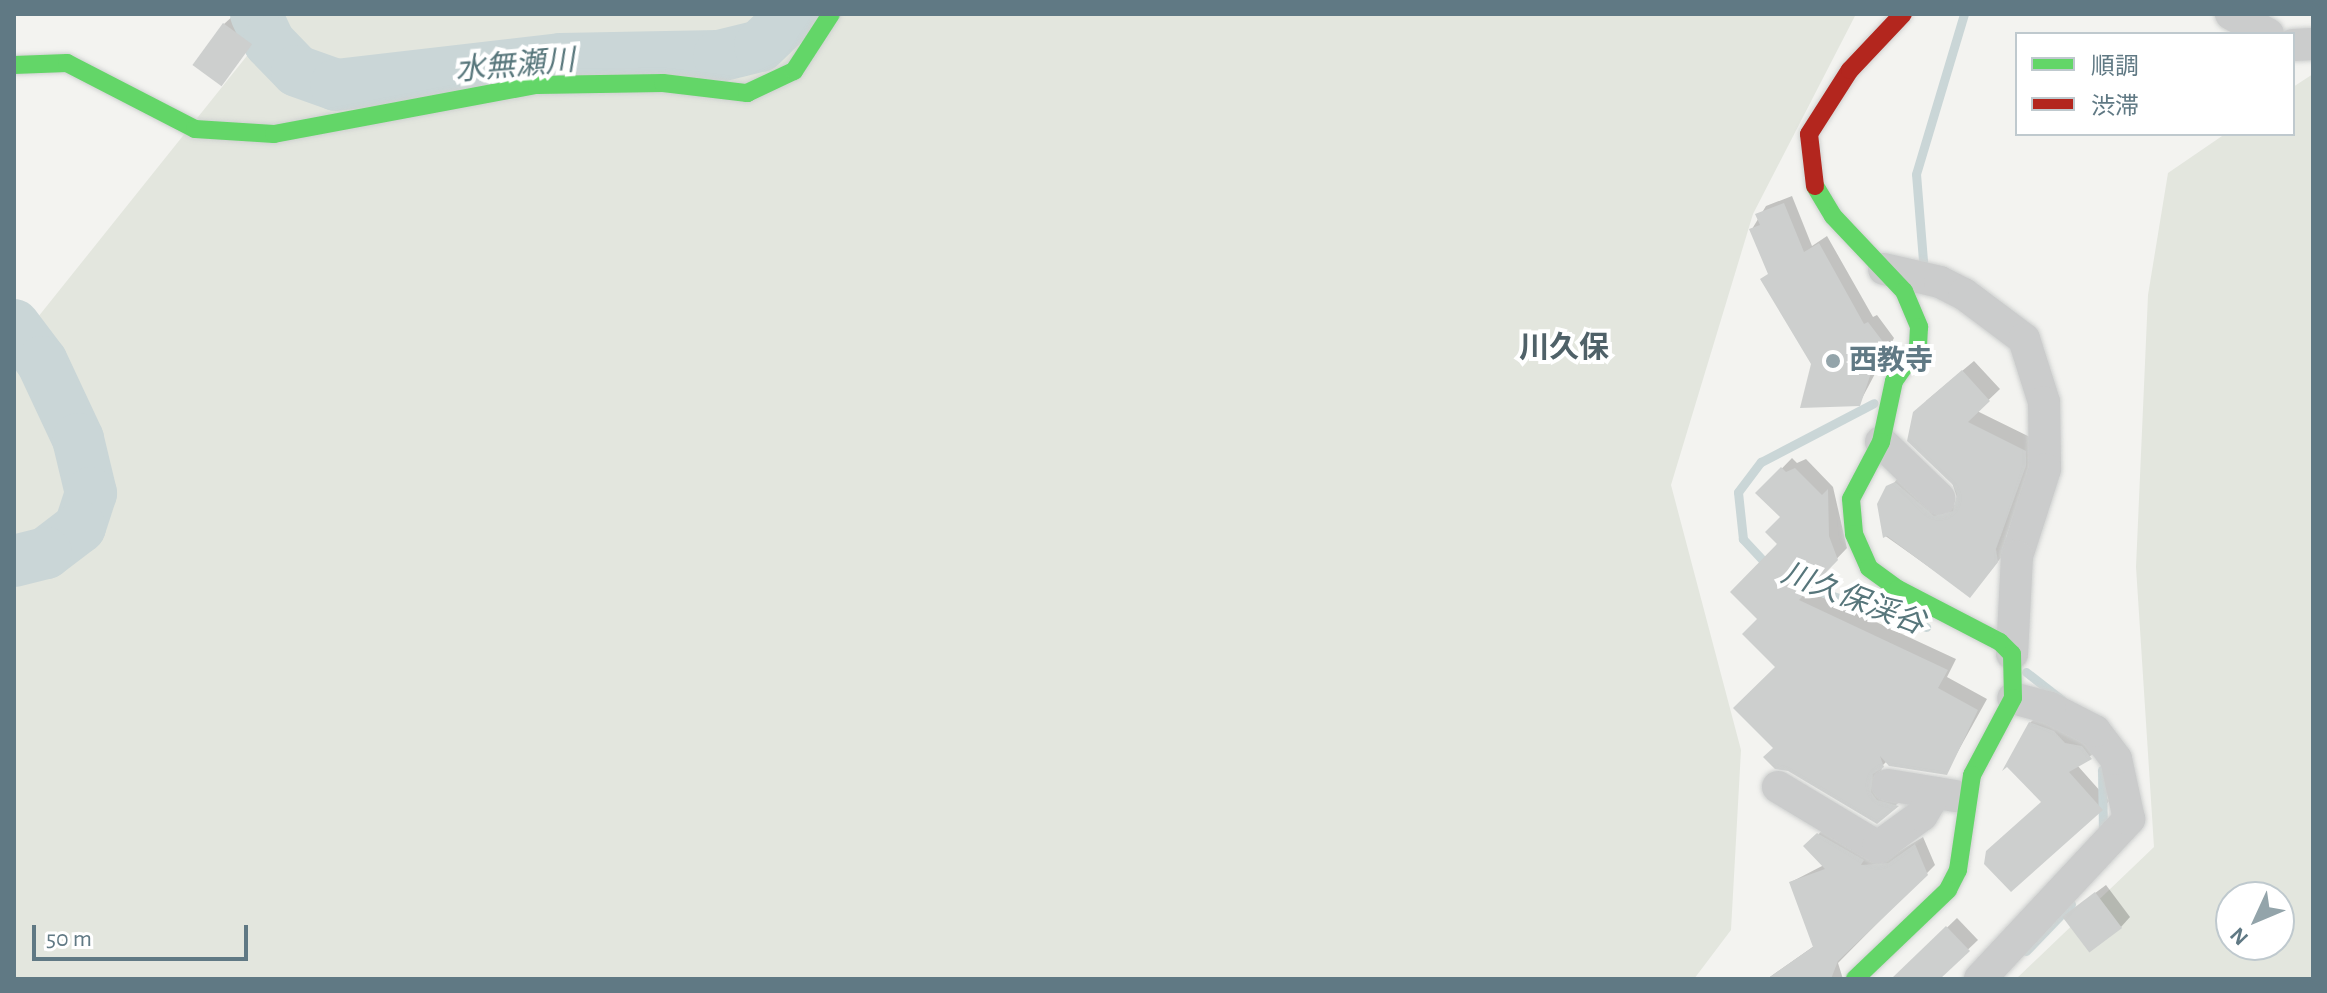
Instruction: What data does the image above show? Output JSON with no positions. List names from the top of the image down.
{
  "districts": ["川久保"],
  "water": ["水無瀬川", "川久保渓谷"],
  "places": ["西教寺"],
  "legend": ["順調", "渋滞"],
  "scale_bar": "50 m",
  "north": "bottom left"
}
